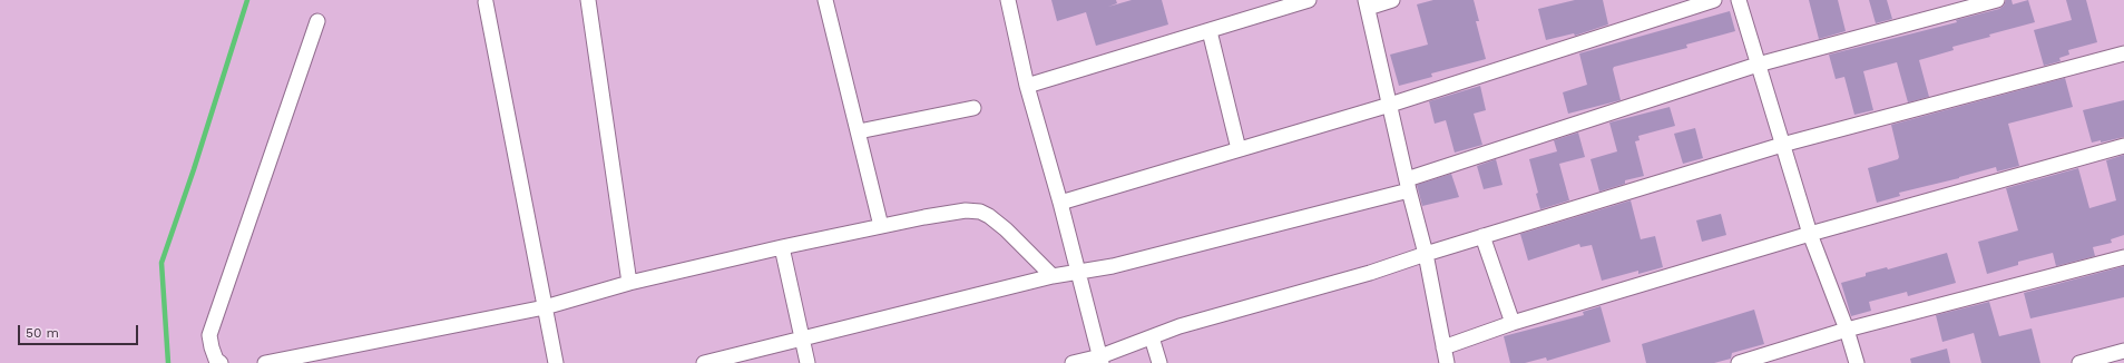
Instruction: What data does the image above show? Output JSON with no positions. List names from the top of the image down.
{
  "scale_bar": "50 m"
}
